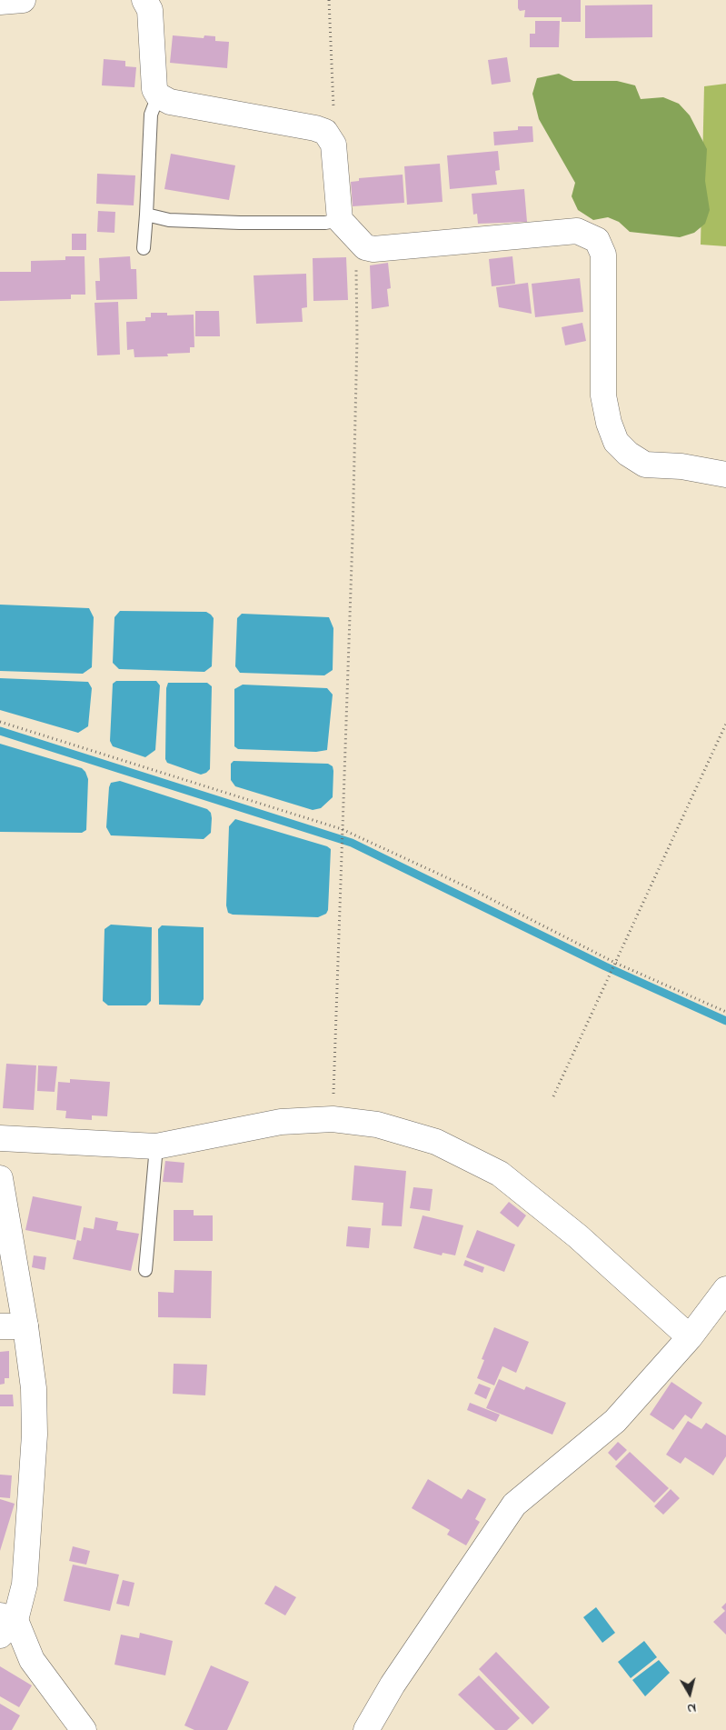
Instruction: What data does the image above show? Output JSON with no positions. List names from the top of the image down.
{
  "north": "bottom"
}
